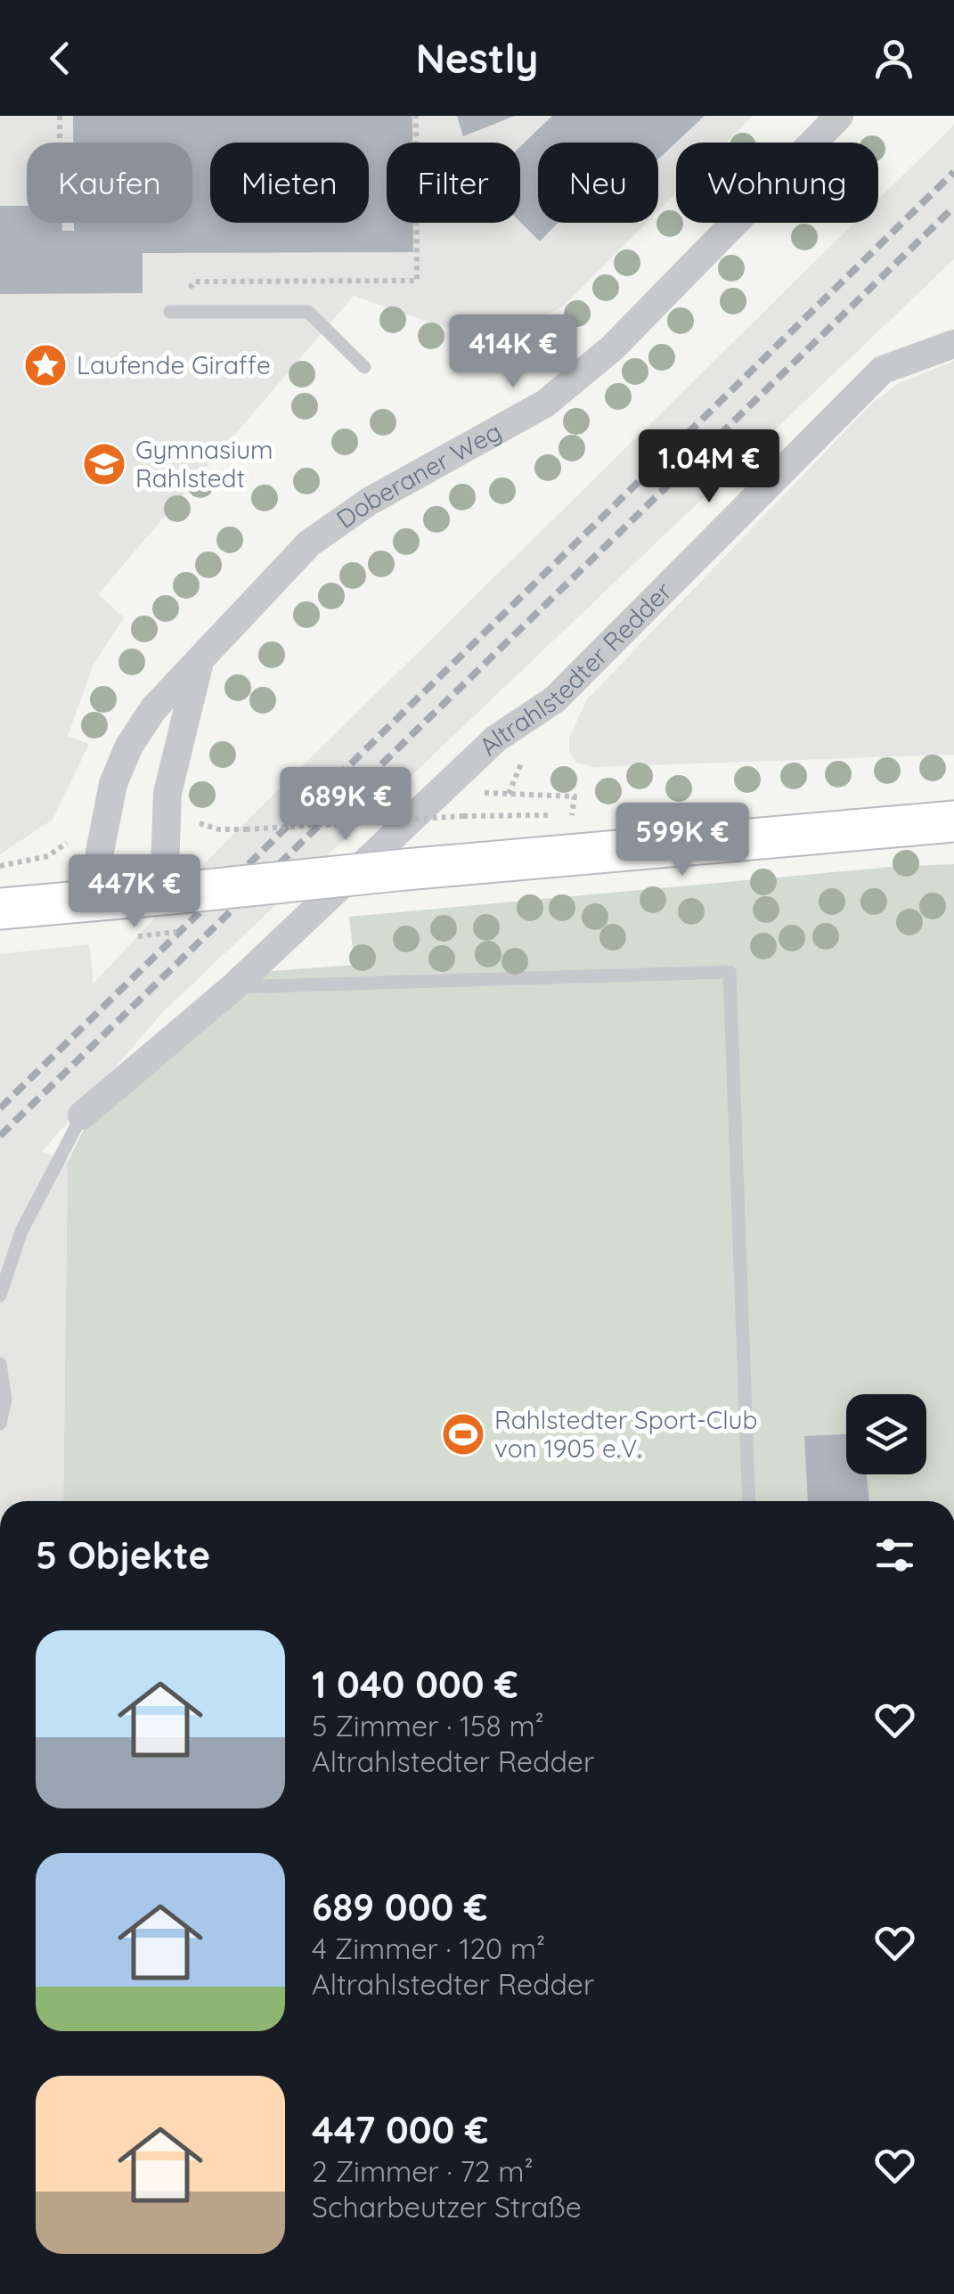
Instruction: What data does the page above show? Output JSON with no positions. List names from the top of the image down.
{
  "streets": {
    "street": ["Doberaner Weg", "Altrahlstedter Redder"]
  },
  "places": {
    "place": ["Laufende Giraffe"],
    "school or university": ["Gymnasium Rahlstedt"],
    "sports": ["Rahlstedter Sport-Club von 1905 e.V."]
  },
  "page": {
    "header": "Nestly",
    "chip": [
      "Kaufen",
      "Mieten",
      "Filter",
      "Neu",
      "Wohnung"
    ],
    "price": [
      "414K €",
      "1.04M €",
      "689K €",
      "599K €",
      "447K €"
    ],
    "heading": "5 Objekte",
    "list": [
      {
        "name": "1 040 000 €",
        "note": "5 Zimmer · 158 m² · Altrahlstedter Redder"
      },
      {
        "name": "689 000 €",
        "note": "4 Zimmer · 120 m² · Altrahlstedter Redder"
      },
      {
        "name": "447 000 €",
        "note": "2 Zimmer · 72 m² · Scharbeutzer Straße"
      }
    ]
  }
}
